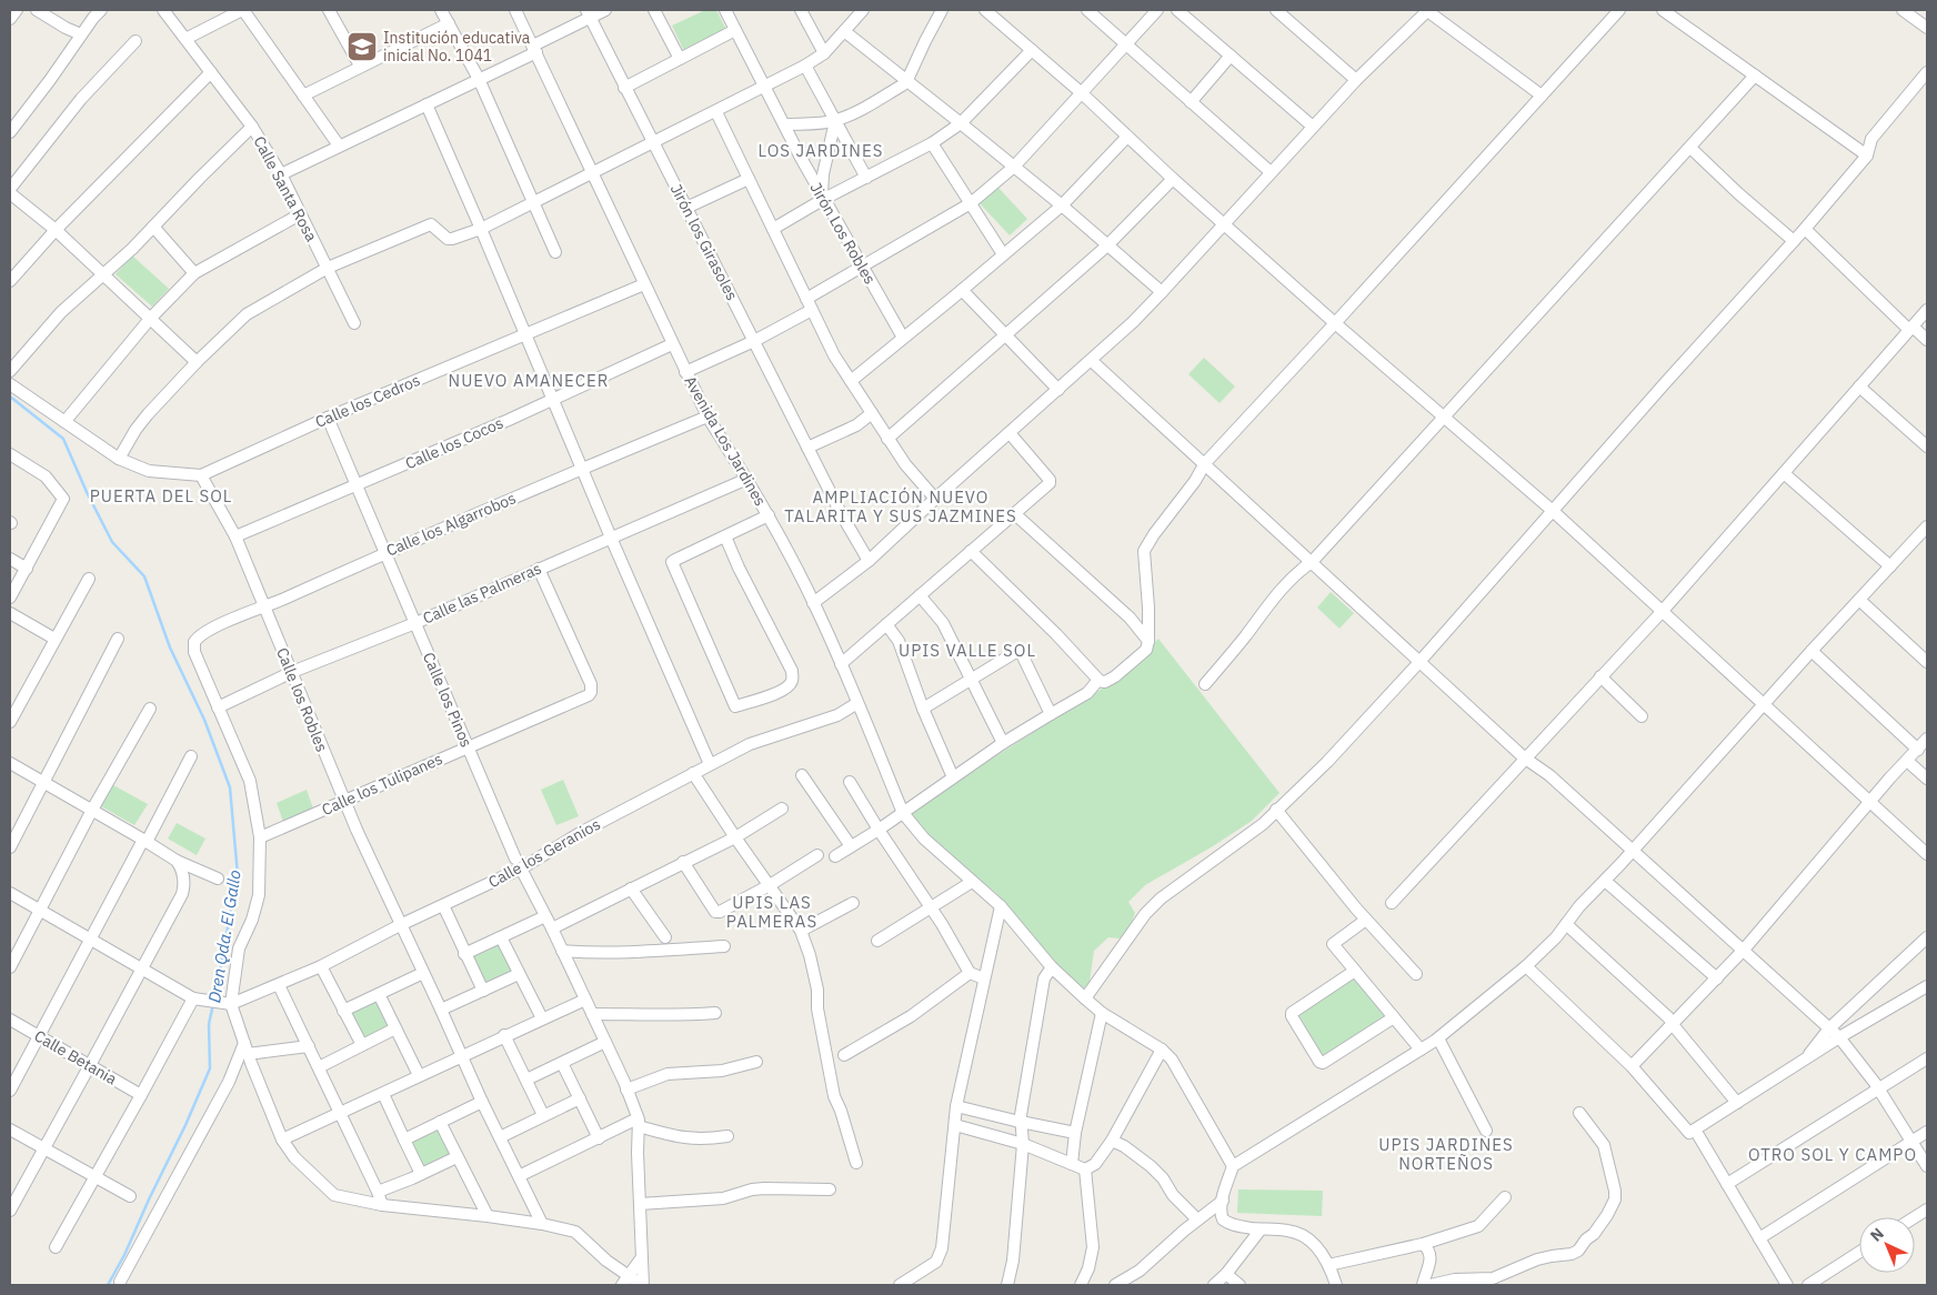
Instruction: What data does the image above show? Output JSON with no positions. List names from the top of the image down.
{
  "streets": {
    "street": [
      "Calle Santa Rosa",
      "Jirón Los Robles",
      "Jirón los Girasoles",
      "Calle los Cedros",
      "Avenida Los Jardines",
      "Calle los Cocos",
      "Calle los Algarrobos",
      "Calle las Palmeras",
      "Calle los Robles",
      "Calle los Pinos",
      "Calle los Tulipanes",
      "Calle los Geranios",
      "Calle Betania"
    ]
  },
  "crossings": [
    ["Calle los Cedros", "Avenida Los Jardines"],
    ["Calle los Cedros", "Calle los Robles"],
    ["Calle los Cedros", "Calle los Pinos"],
    ["Avenida Los Jardines", "Calle los Cocos"],
    ["Avenida Los Jardines", "Calle los Algarrobos"],
    ["Avenida Los Jardines", "Calle las Palmeras"],
    ["Avenida Los Jardines", "Calle los Geranios"],
    ["Calle los Cocos", "Calle los Robles"],
    ["Calle los Cocos", "Calle los Pinos"],
    ["Calle los Algarrobos", "Calle las Palmeras"],
    ["Calle los Algarrobos", "Calle los Robles"],
    ["Calle los Algarrobos", "Calle los Pinos"],
    ["Calle las Palmeras", "Calle los Robles"],
    ["Calle las Palmeras", "Calle los Pinos"],
    ["Calle las Palmeras", "Calle los Tulipanes"],
    ["Calle los Robles", "Calle los Tulipanes"],
    ["Calle los Robles", "Calle los Geranios"],
    ["Calle los Pinos", "Calle los Tulipanes"],
    ["Calle los Pinos", "Calle los Geranios"]
  ],
  "districts": [
    "LOS JARDINES",
    "NUEVO AMANECER",
    "PUERTA DEL SOL",
    "AMPLIACIÓN NUEVO TALARITA Y SUS JAZMINES",
    "UPIS VALLE SOL",
    "UPIS LAS PALMERAS",
    "UPIS JARDINES NORTEÑOS",
    "OTRO SOL Y CAMPO"
  ],
  "water": ["Dren Qda. El Gallo"],
  "places": {
    "school or university": ["Institución educativa inicial No. 1041"]
  },
  "north": "top left"
}
